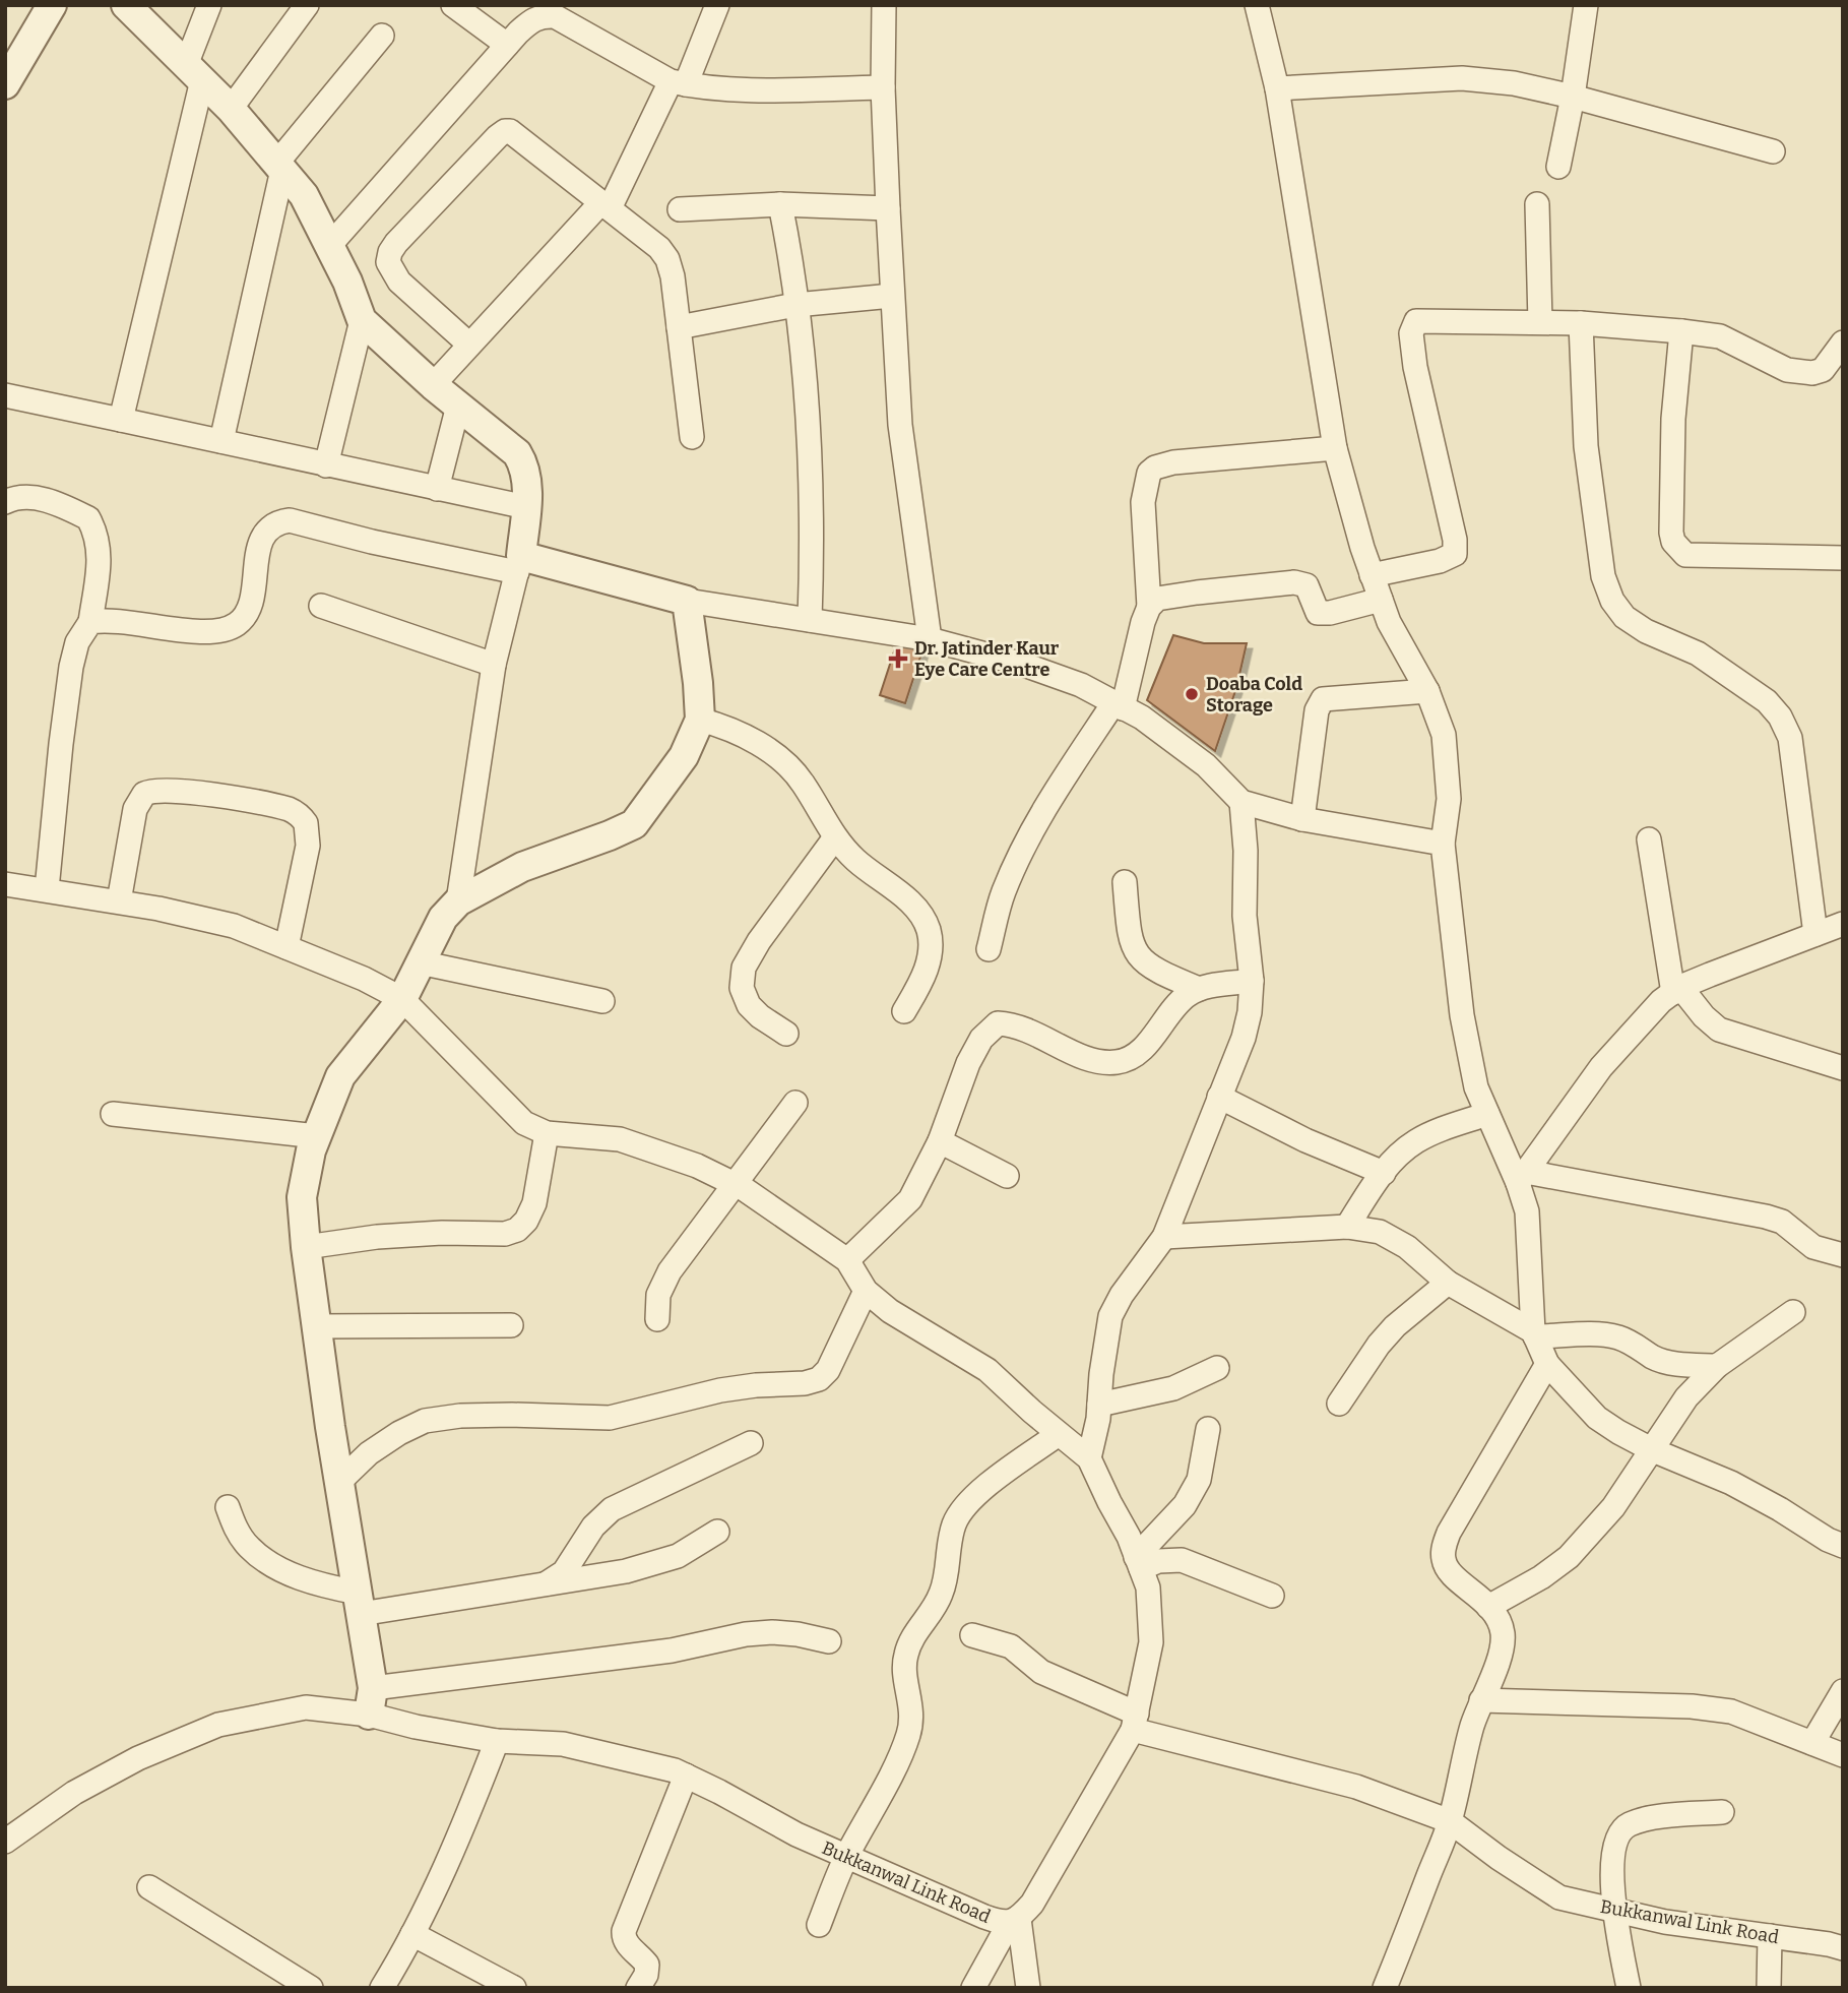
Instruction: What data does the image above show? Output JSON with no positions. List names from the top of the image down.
{
  "streets": {
    "street": ["Bukkanwal Link Road"]
  },
  "places": {
    "health": ["Dr. Jatinder Kaur Eye Care Centre"],
    "other": ["Doaba Cold Storage"]
  }
}
